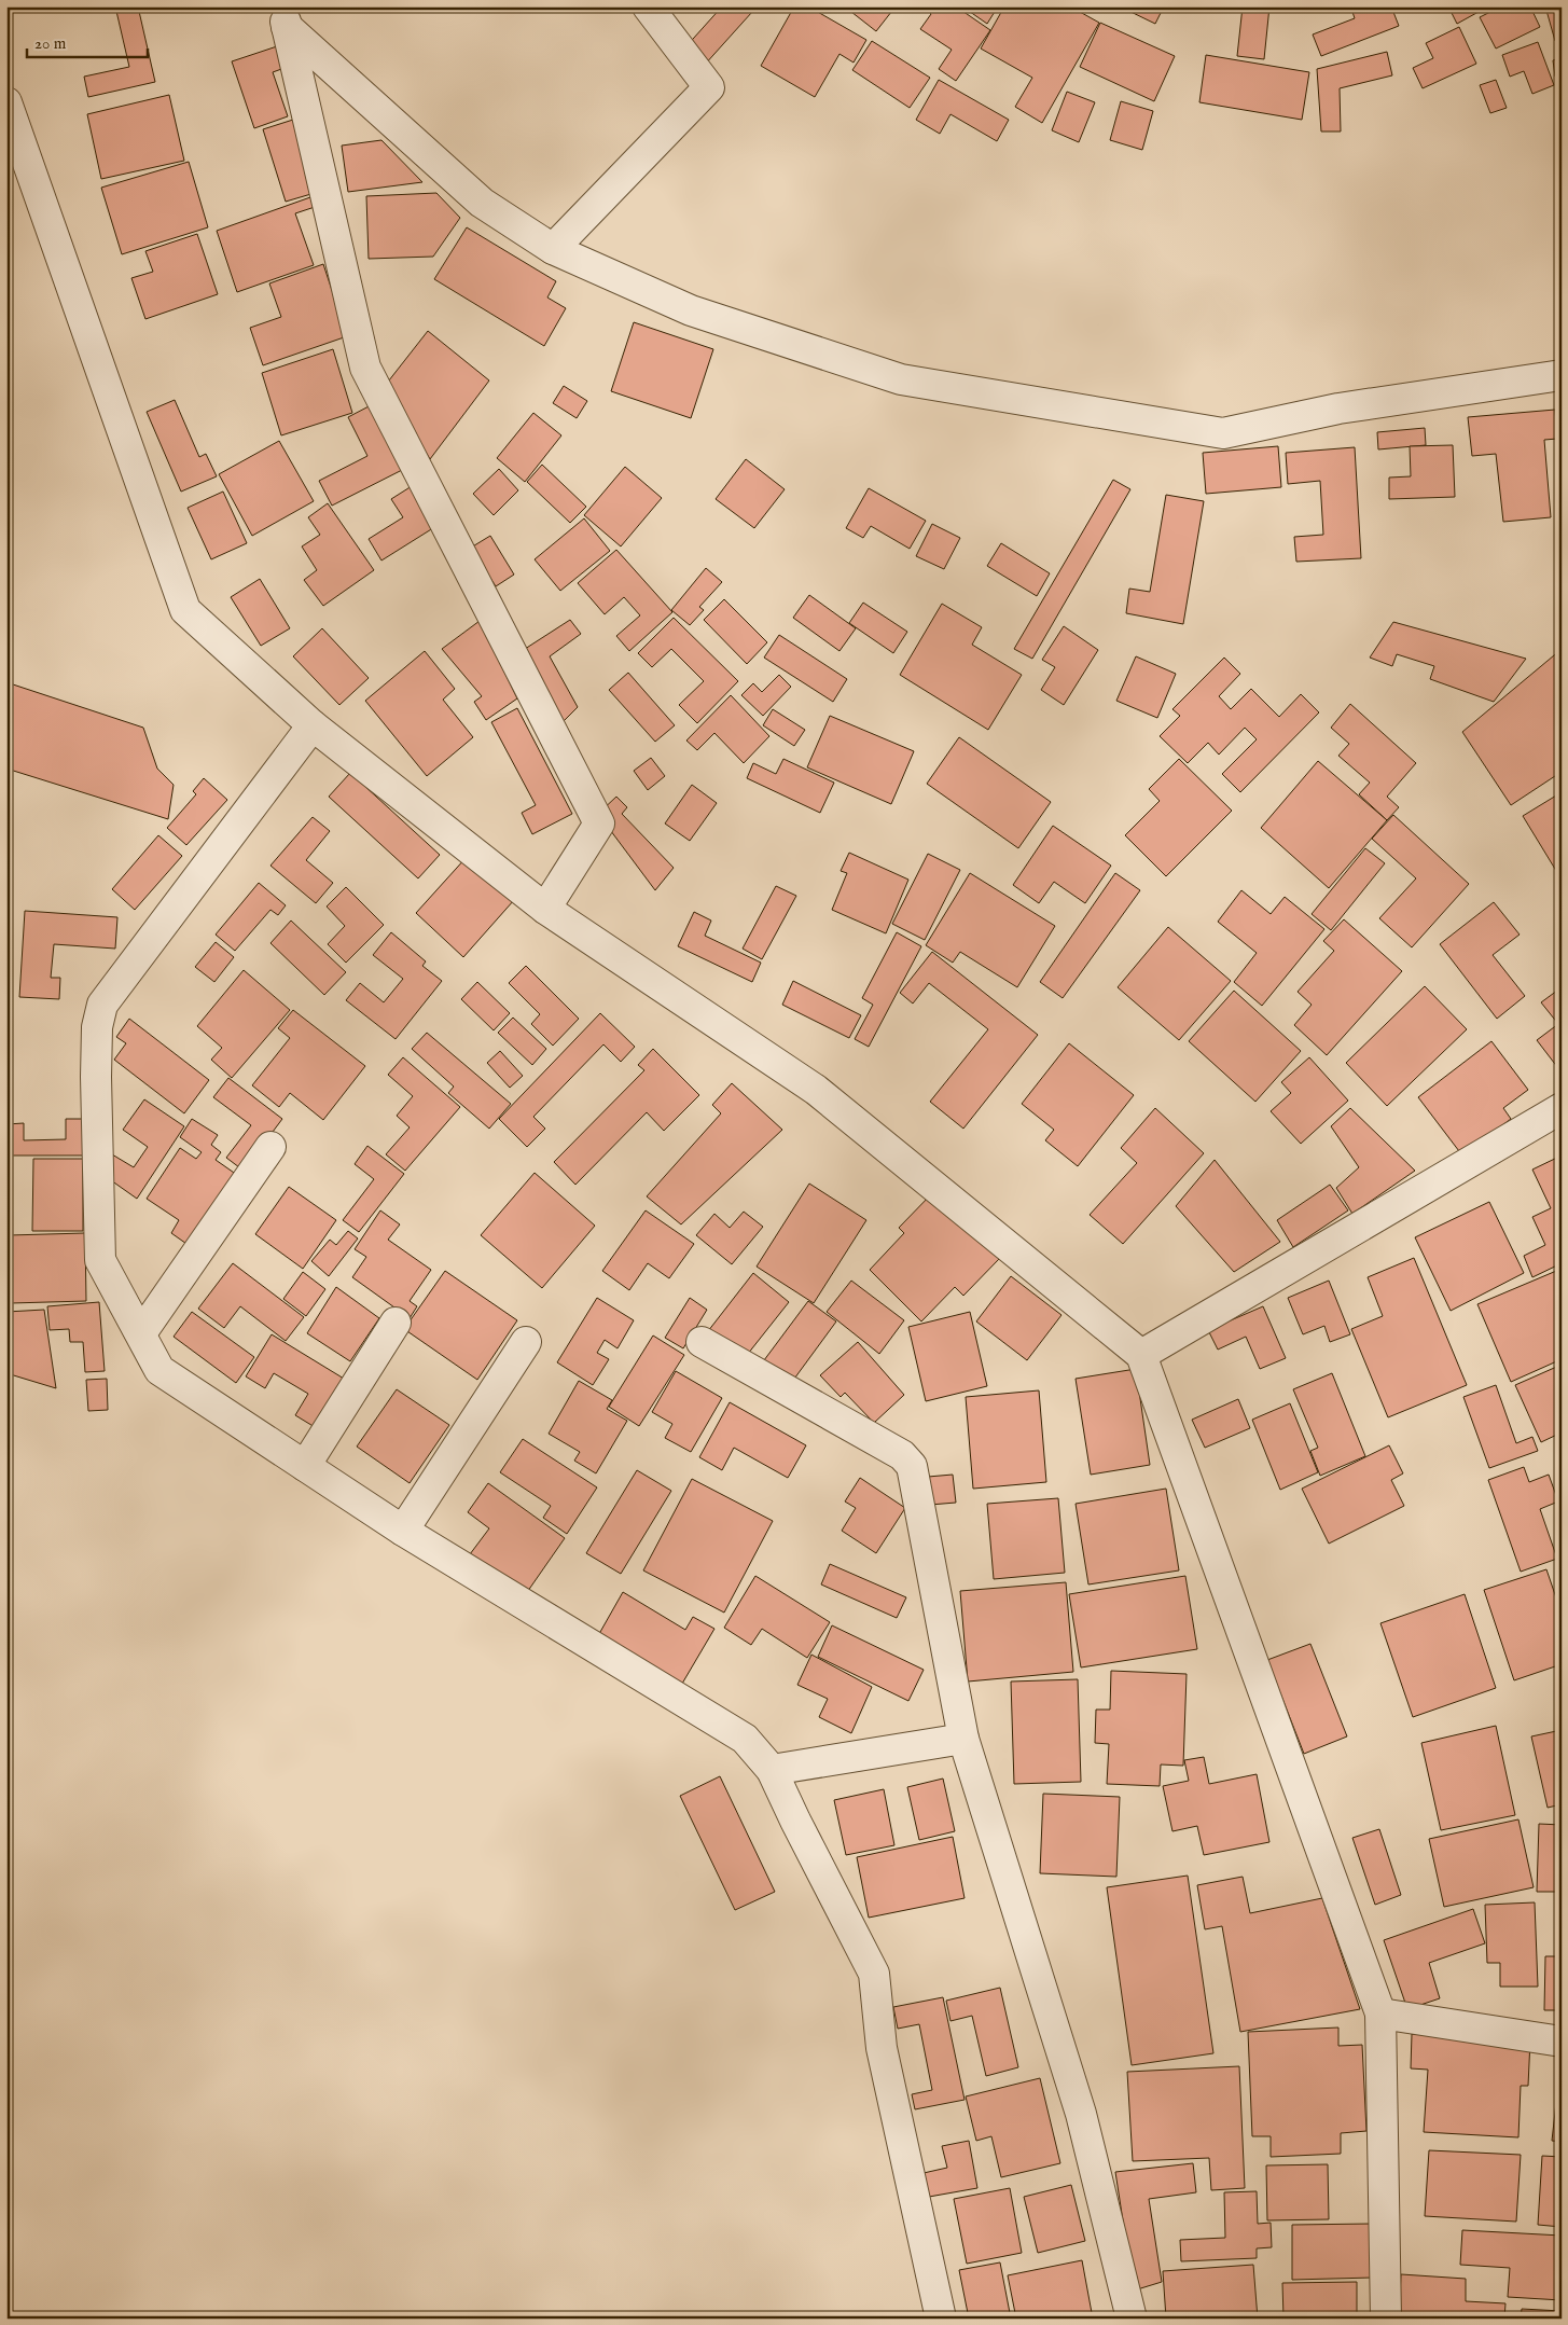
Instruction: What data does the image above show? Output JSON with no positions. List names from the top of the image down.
{
  "scale_bar": "20 m"
}
